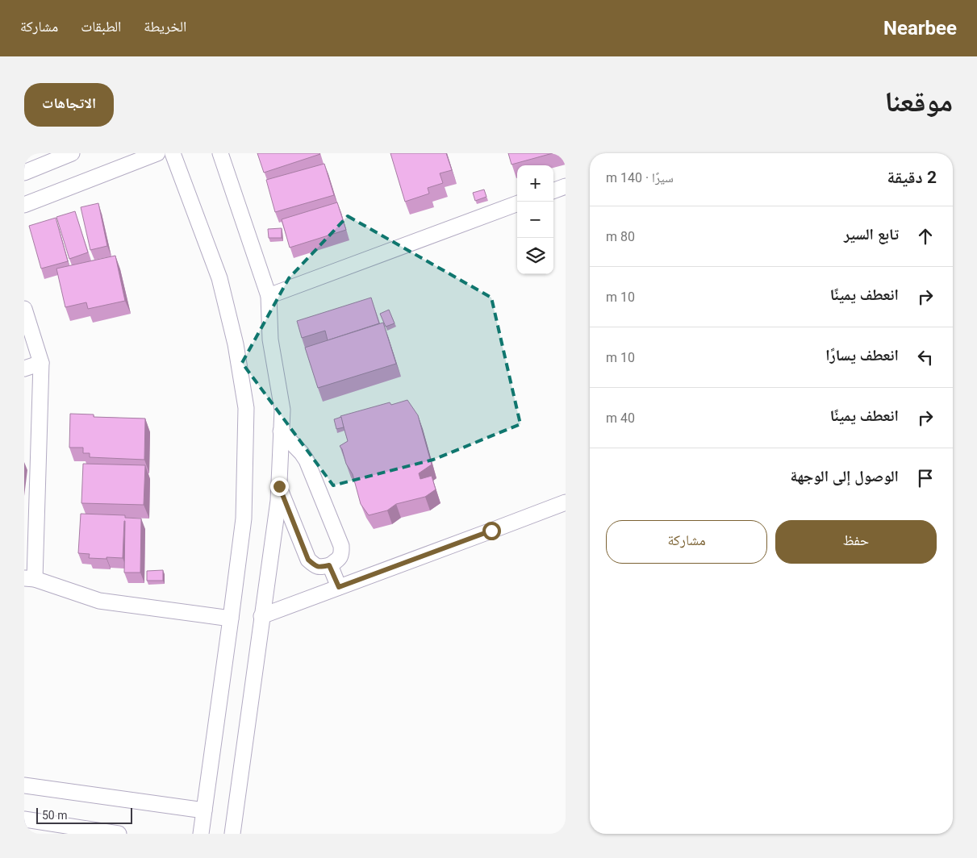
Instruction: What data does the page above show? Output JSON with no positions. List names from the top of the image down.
{
  "scale_bar": "50 m",
  "page": {
    "header": "Nearbee",
    "nav": ["الخريطة", "الطبقات", "مشاركة"],
    "title": "موقعنا",
    "buttons": [
      "الاتجاهات",
      ["حفظ", "مشاركة"]
    ],
    "heading": ["2 دقيقة", "سيرًا · 140 m"],
    "map_buttons": ["+", "−"],
    "list": [
      ["تابع السير", "80 m"],
      ["انعطف يمينًا", "10 m"],
      ["انعطف يسارًا", "10 m"],
      ["انعطف يمينًا", "40 m"],
      "الوصول إلى الوجهة"
    ],
    "scale": "50 m"
  }
}
